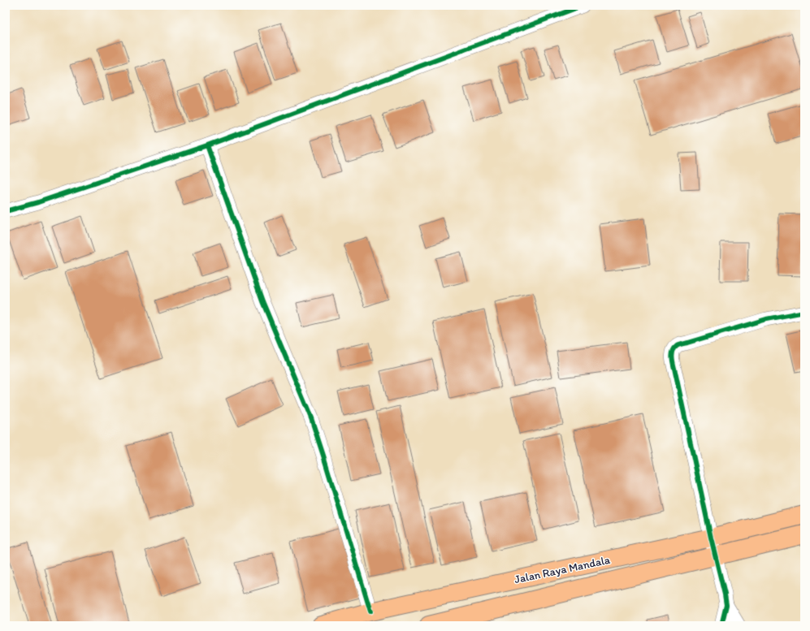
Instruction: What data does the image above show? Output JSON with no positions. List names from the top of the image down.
{
  "streets": {
    "highway": ["Jalan Raya Mandala"]
  }
}
